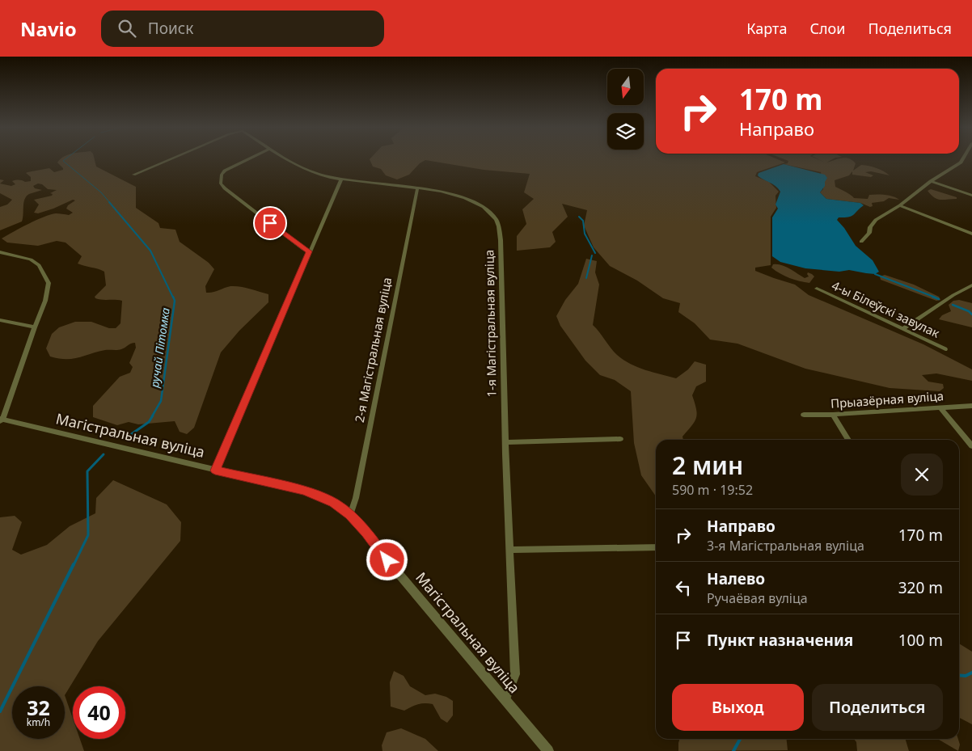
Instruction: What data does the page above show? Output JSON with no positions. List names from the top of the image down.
{
  "streets": {
    "street": [
      "4-ы Білеўскі завулак",
      "1-я Магістральная вуліца",
      "2-я Магістральная вуліца",
      "Прыазёрная вуліца",
      "Магістральная вуліца"
    ]
  },
  "crossings": [
    ["1-я Магістральная вуліца", "2-я Магістральная вуліца"],
    ["1-я Магістральная вуліца", "Магістральная вуліца"],
    ["2-я Магістральная вуліца", "Магістральная вуліца"]
  ],
  "water": ["ручай Пітомка"],
  "north": "bottom",
  "page": {
    "header": "Navio",
    "search": "Поиск",
    "nav": ["Карта", "Слои", "Поделиться"],
    "turn": ["170 m", "Направо"],
    "heading": ["2 мин", "590 m · 19:52"],
    "list": [
      {
        "name": "Направо",
        "note": "3-я Магістральная вуліца",
        "value": "170 m"
      },
      {
        "name": "Налево",
        "note": "Ручаёвая вуліца",
        "value": "320 m"
      },
      {
        "name": "Пункт назначения",
        "value": "100 m"
      }
    ],
    "buttons": ["Выход", "Поделиться"],
    "speed": "32 km/h",
    "limit": "40"
  }
}
